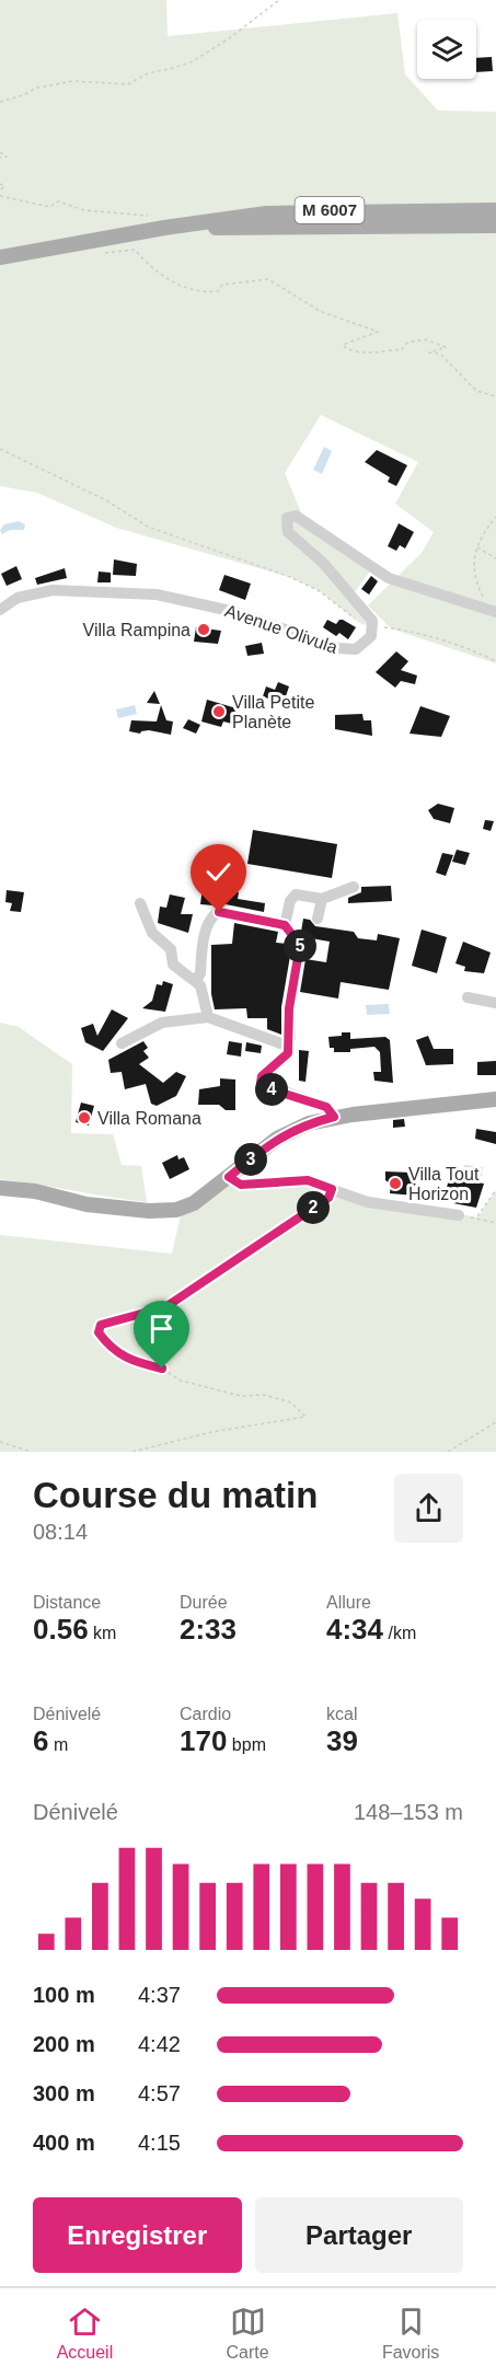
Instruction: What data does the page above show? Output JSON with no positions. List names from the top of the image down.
{
  "streets": {
    "main road": ["M 6007"],
    "street": ["Avenue Olivula"]
  },
  "places": [
    "Villa Rampina",
    "Villa Petite Planète",
    "Villa Romana",
    "Villa Tout Horizon"
  ],
  "page": {
    "pins": [
      "5",
      "4",
      "3",
      "2"
    ],
    "heading": ["Course du matin", "08:14"],
    "stats": [
      ["Distance", "0.56 km"],
      ["Durée", "2:33"],
      ["Allure", "4:34 /km"],
      ["Dénivelé", "6 m"],
      ["Cardio", "170 bpm"],
      ["kcal", "39"]
    ],
    "chart": ["Dénivelé", "148–153 m"],
    "list": [
      {
        "name": "100 m",
        "note": "4:37"
      },
      {
        "name": "200 m",
        "note": "4:42"
      },
      {
        "name": "300 m",
        "note": "4:57"
      },
      {
        "name": "400 m",
        "note": "4:15"
      }
    ],
    "buttons": ["Enregistrer", "Partager"],
    "tabs": ["Accueil", "Carte", "Favoris"]
  }
}
